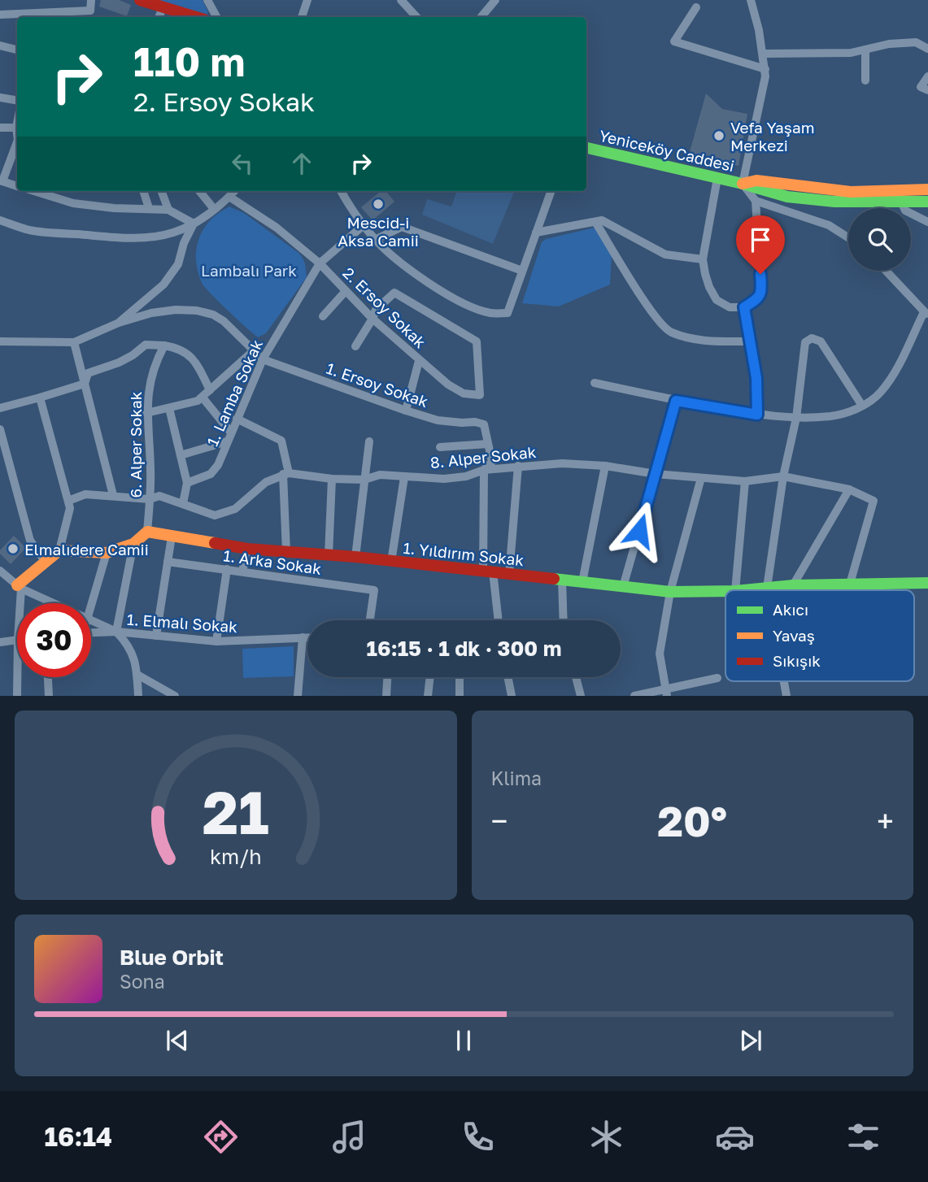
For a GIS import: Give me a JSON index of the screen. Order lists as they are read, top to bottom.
{
  "streets": {
    "street": [
      "Yeniceköy Caddesi",
      "2. Ersoy Sokak",
      "1. Ersoy Sokak",
      "1. Lamba Sokak",
      "6. Alper Sokak",
      "8. Alper Sokak",
      "1. Yıldırım Sokak",
      "1. Arka Sokak",
      "1. Elmalı Sokak"
    ]
  },
  "crossings": [
    ["2. Ersoy Sokak", "1. Lamba Sokak"],
    ["1. Ersoy Sokak", "1. Lamba Sokak"],
    ["6. Alper Sokak", "1. Yıldırım Sokak"],
    ["8. Alper Sokak", "1. Yıldırım Sokak"]
  ],
  "parks": ["Lambalı Park"],
  "places": ["Vefa Yaşam Merkezi", "Mescid-i Aksa Camii", "Elmalıdere Camii"],
  "legend": ["Akıcı", "Yavaş", "Sıkışık"],
  "page": {
    "turn": ["110 m", "2. Ersoy Sokak"],
    "limit": "30",
    "trip": "16:15 · 1 dk · 300 m",
    "tile": "Klima",
    "heat": ["−", "20°", "+"],
    "song": ["Blue Orbit", "Sona"],
    "tabs": "16:14",
    "gauge": ["21", "km/h"]
  }
}
